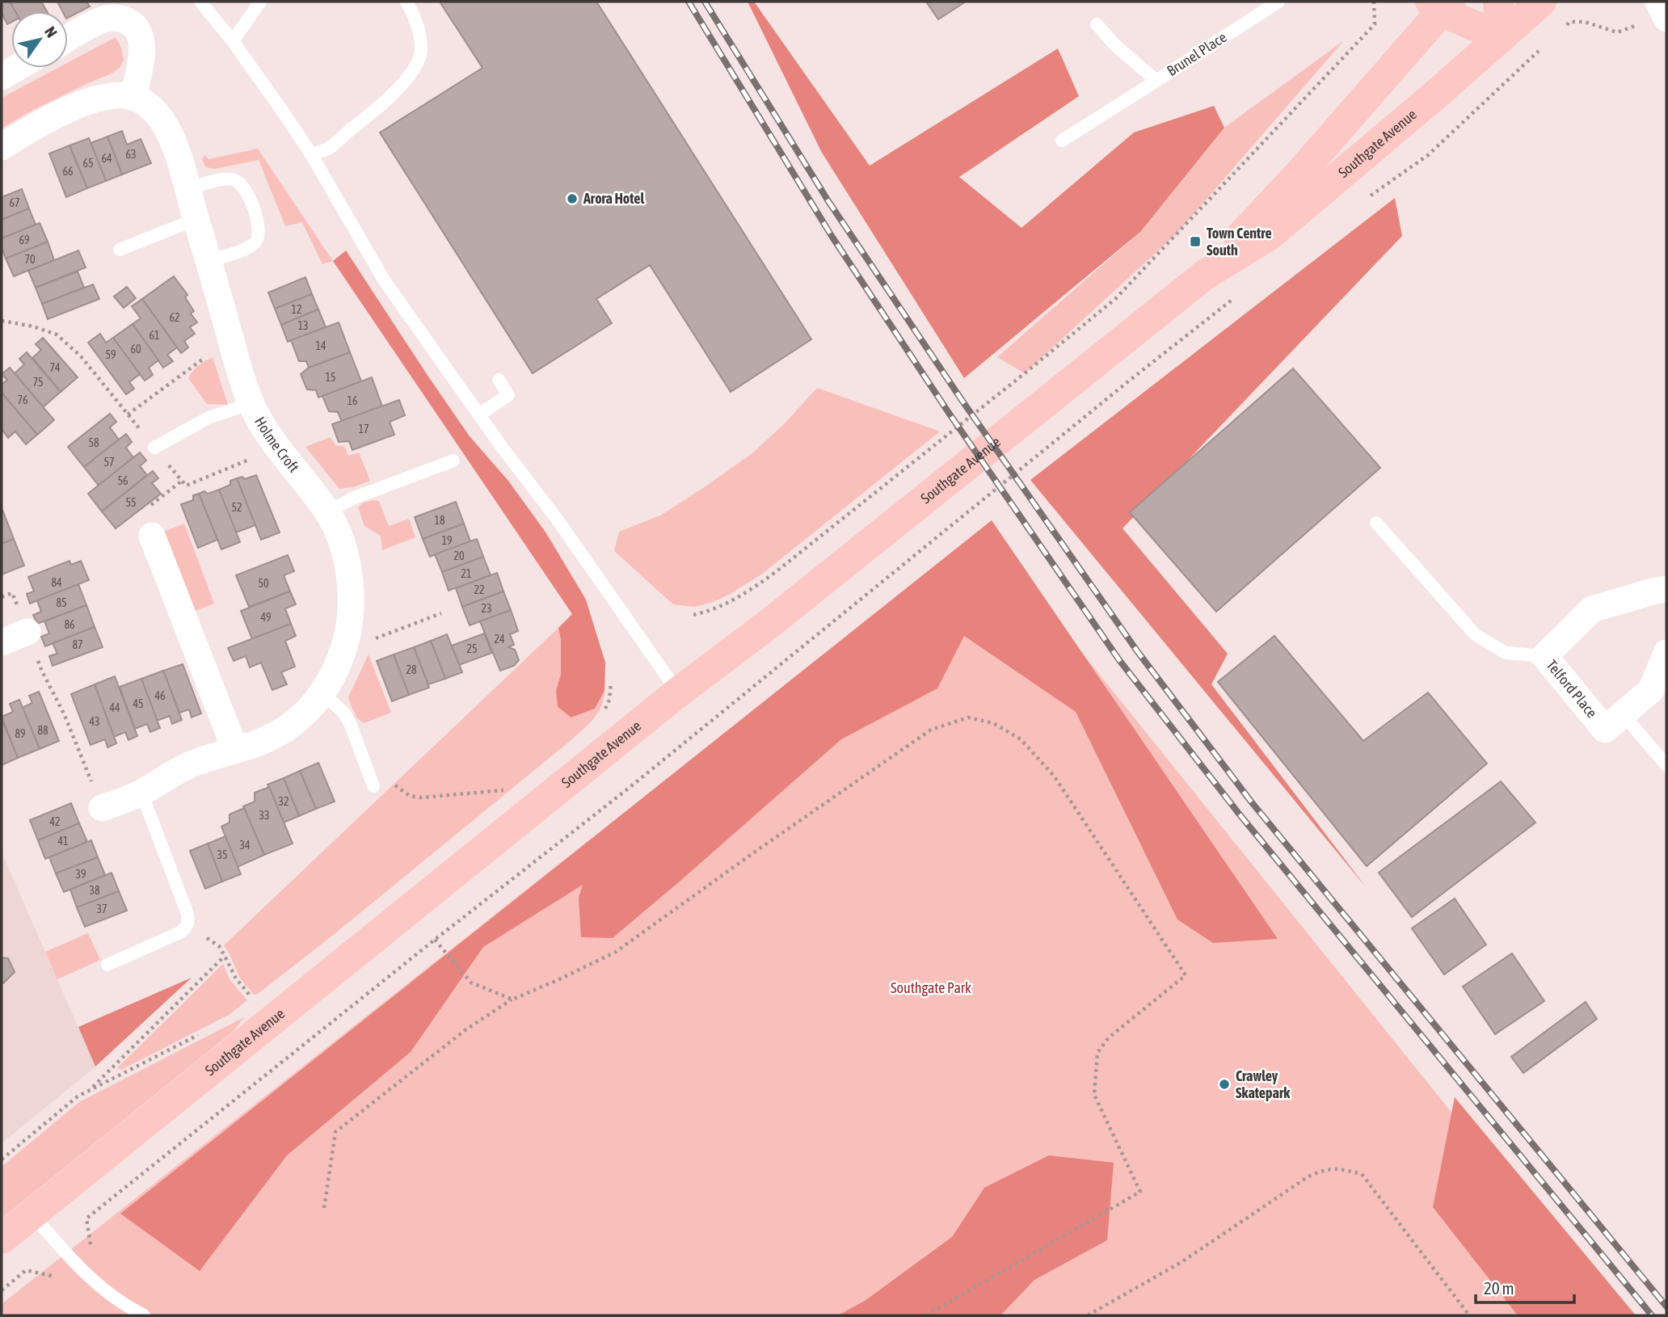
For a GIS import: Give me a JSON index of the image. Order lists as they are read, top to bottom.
{
  "streets": {
    "main road": ["Southgate Avenue"],
    "street": ["Holme Croft", "Telford Place"],
    "lane": ["Brunel Place"]
  },
  "parks": ["Southgate Park"],
  "places": {
    "other": ["Arora Hotel", "Crawley Skatepark"],
    "transit": ["Town Centre South"]
  },
  "house_numbers": [
    "63",
    "64",
    "65",
    "66",
    "67",
    "69",
    "70",
    "12",
    "62",
    "13",
    "61",
    "14",
    "60",
    "59",
    "74",
    "15",
    "75",
    "76",
    "16",
    "17",
    "58",
    "57",
    "56",
    "55",
    "52",
    "18",
    "19",
    "20",
    "21",
    "84",
    "50",
    "22",
    "85",
    "23",
    "49",
    "86",
    "24",
    "87",
    "25",
    "28",
    "46",
    "45",
    "44",
    "43",
    "88",
    "89",
    "32",
    "33",
    "42",
    "41",
    "34",
    "35",
    "39",
    "38",
    "37"
  ],
  "scale_bar": "20 m",
  "north": "top right"
}
